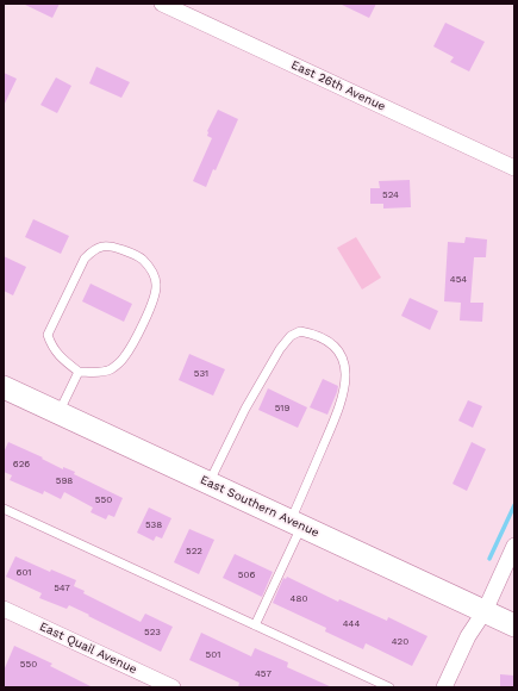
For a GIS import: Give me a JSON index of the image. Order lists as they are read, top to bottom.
{
  "streets": {
    "main road": ["East Southern Avenue"],
    "street": ["East 26th Avenue", "East Quail Avenue"]
  },
  "house_numbers": [
    "524",
    "454",
    "531",
    "519",
    "626",
    "598",
    "550",
    "538",
    "522",
    "601",
    "506",
    "547",
    "480",
    "444",
    "523",
    "420",
    "501",
    "550",
    "457"
  ]
}
